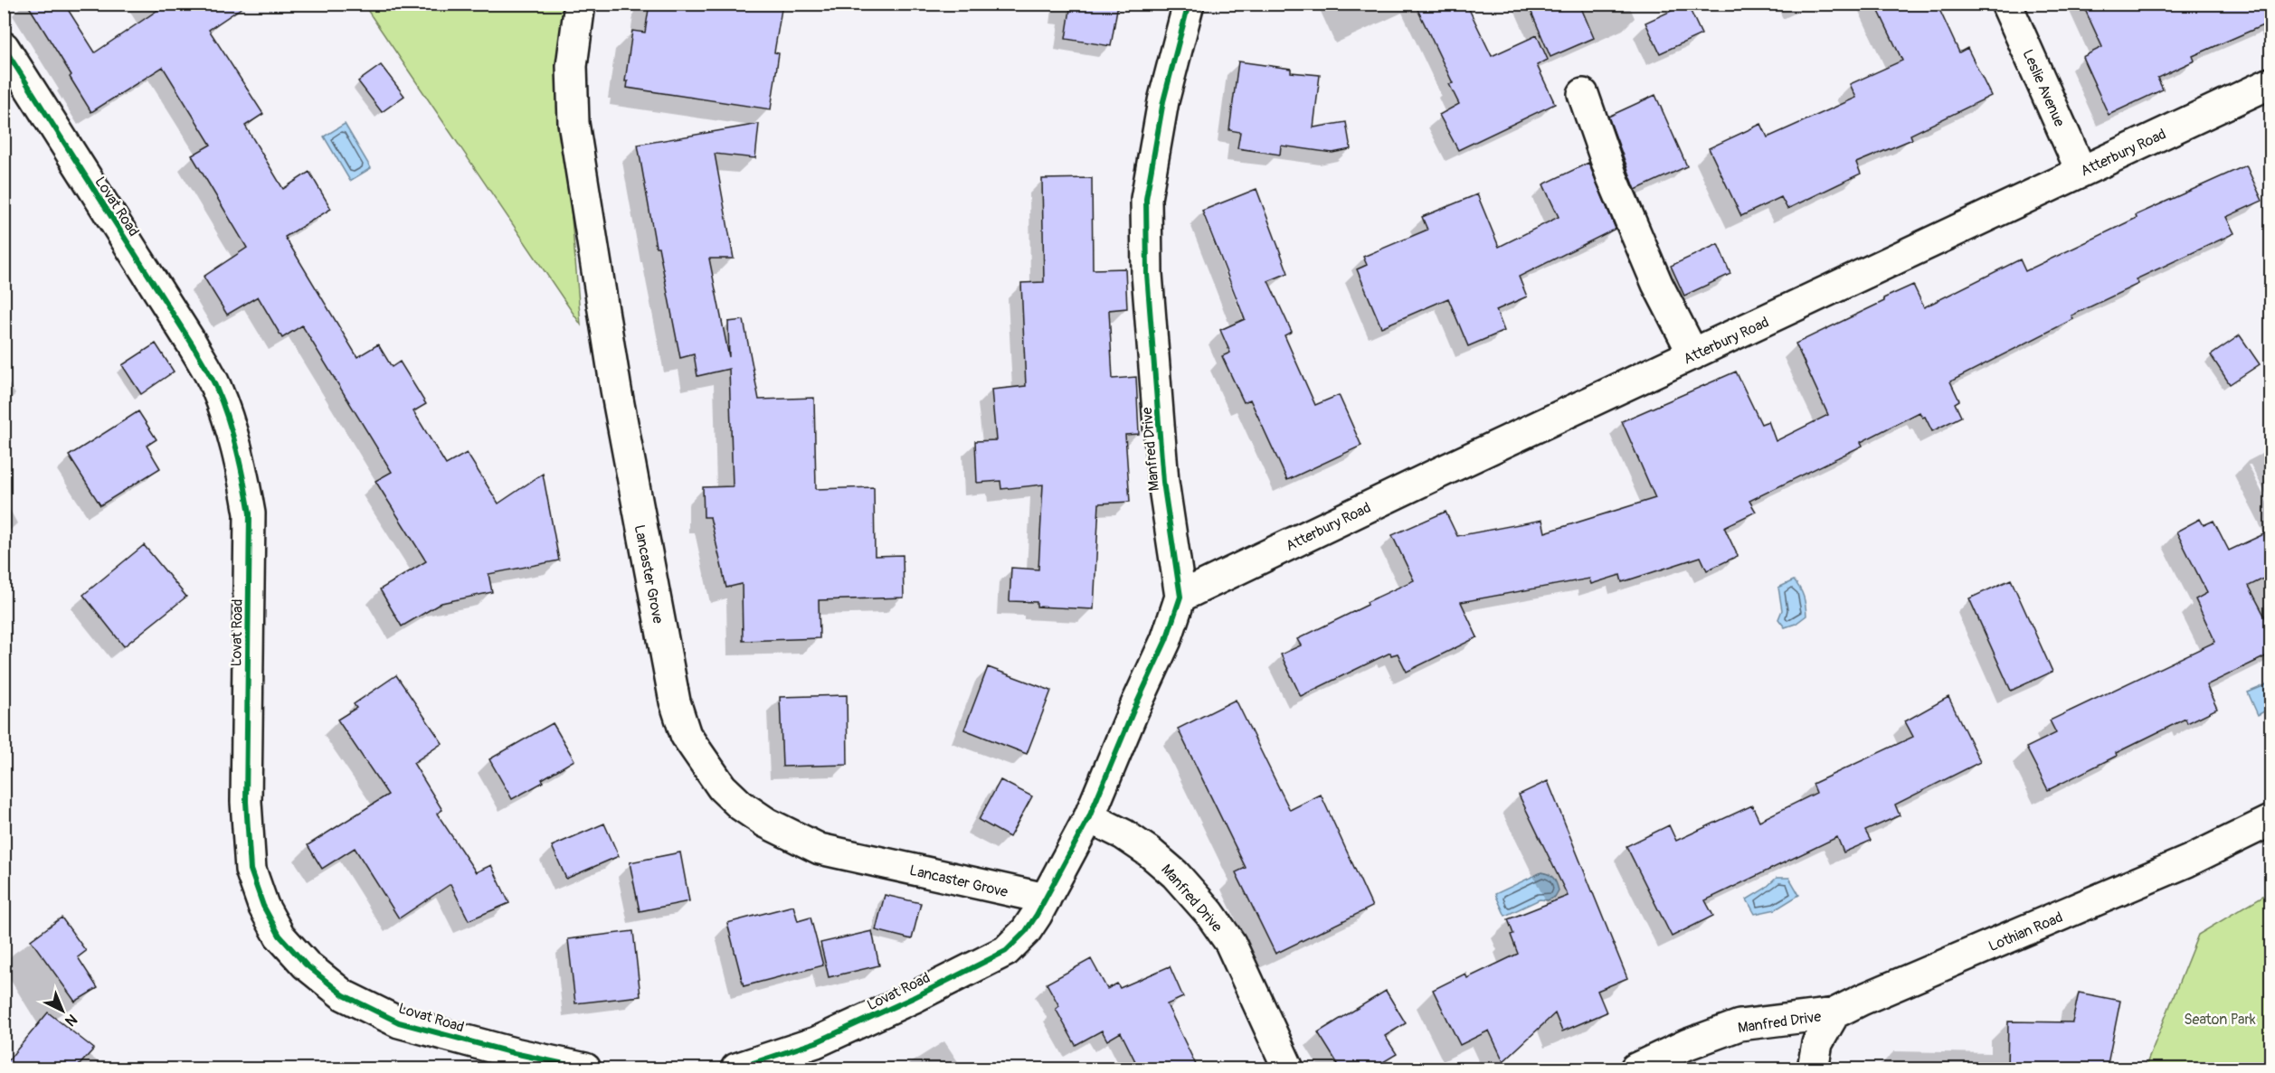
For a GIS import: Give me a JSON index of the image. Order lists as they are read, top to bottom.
{
  "streets": {
    "street": [
      "Leslie Avenue",
      "Atterbury Road",
      "Lovat Road",
      "Manfred Drive",
      "Lancaster Grove",
      "Lothian Road"
    ]
  },
  "crossings": [
    ["Leslie Avenue", "Atterbury Road"],
    ["Atterbury Road", "Manfred Drive"],
    ["Lovat Road", "Manfred Drive"],
    ["Lovat Road", "Lancaster Grove"],
    ["Manfred Drive", "Lancaster Grove"],
    ["Manfred Drive", "Lothian Road"]
  ],
  "parks": ["Seaton Park"],
  "north": "bottom right"
}
